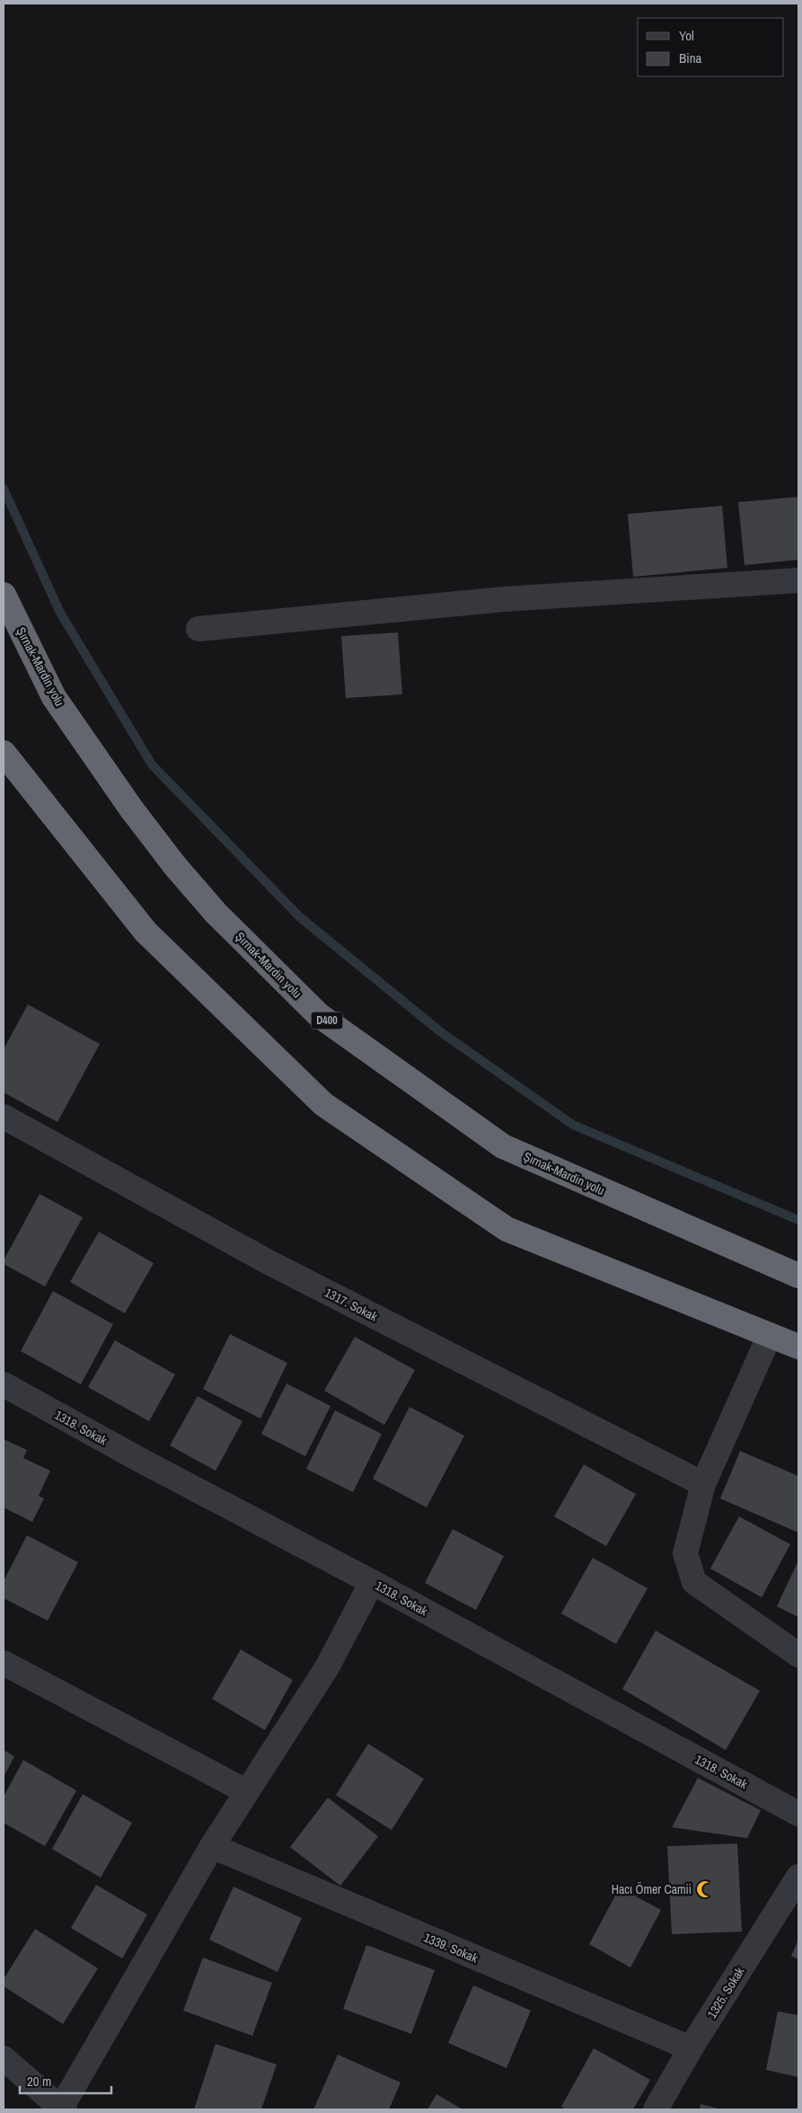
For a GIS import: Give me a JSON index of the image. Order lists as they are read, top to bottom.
{
  "streets": {
    "highway": ["Şırnak-Mardin yolu", "D400"],
    "street": [
      "1317. Sokak",
      "1318. Sokak",
      "1339. Sokak",
      "1325. Sokak"
    ]
  },
  "crossings": [
    ["1339. Sokak", "1325. Sokak"]
  ],
  "places": {
    "mosque": ["Hacı Ömer Camii"]
  },
  "legend": ["Yol", "Bina"],
  "scale_bar": "20 m"
}
